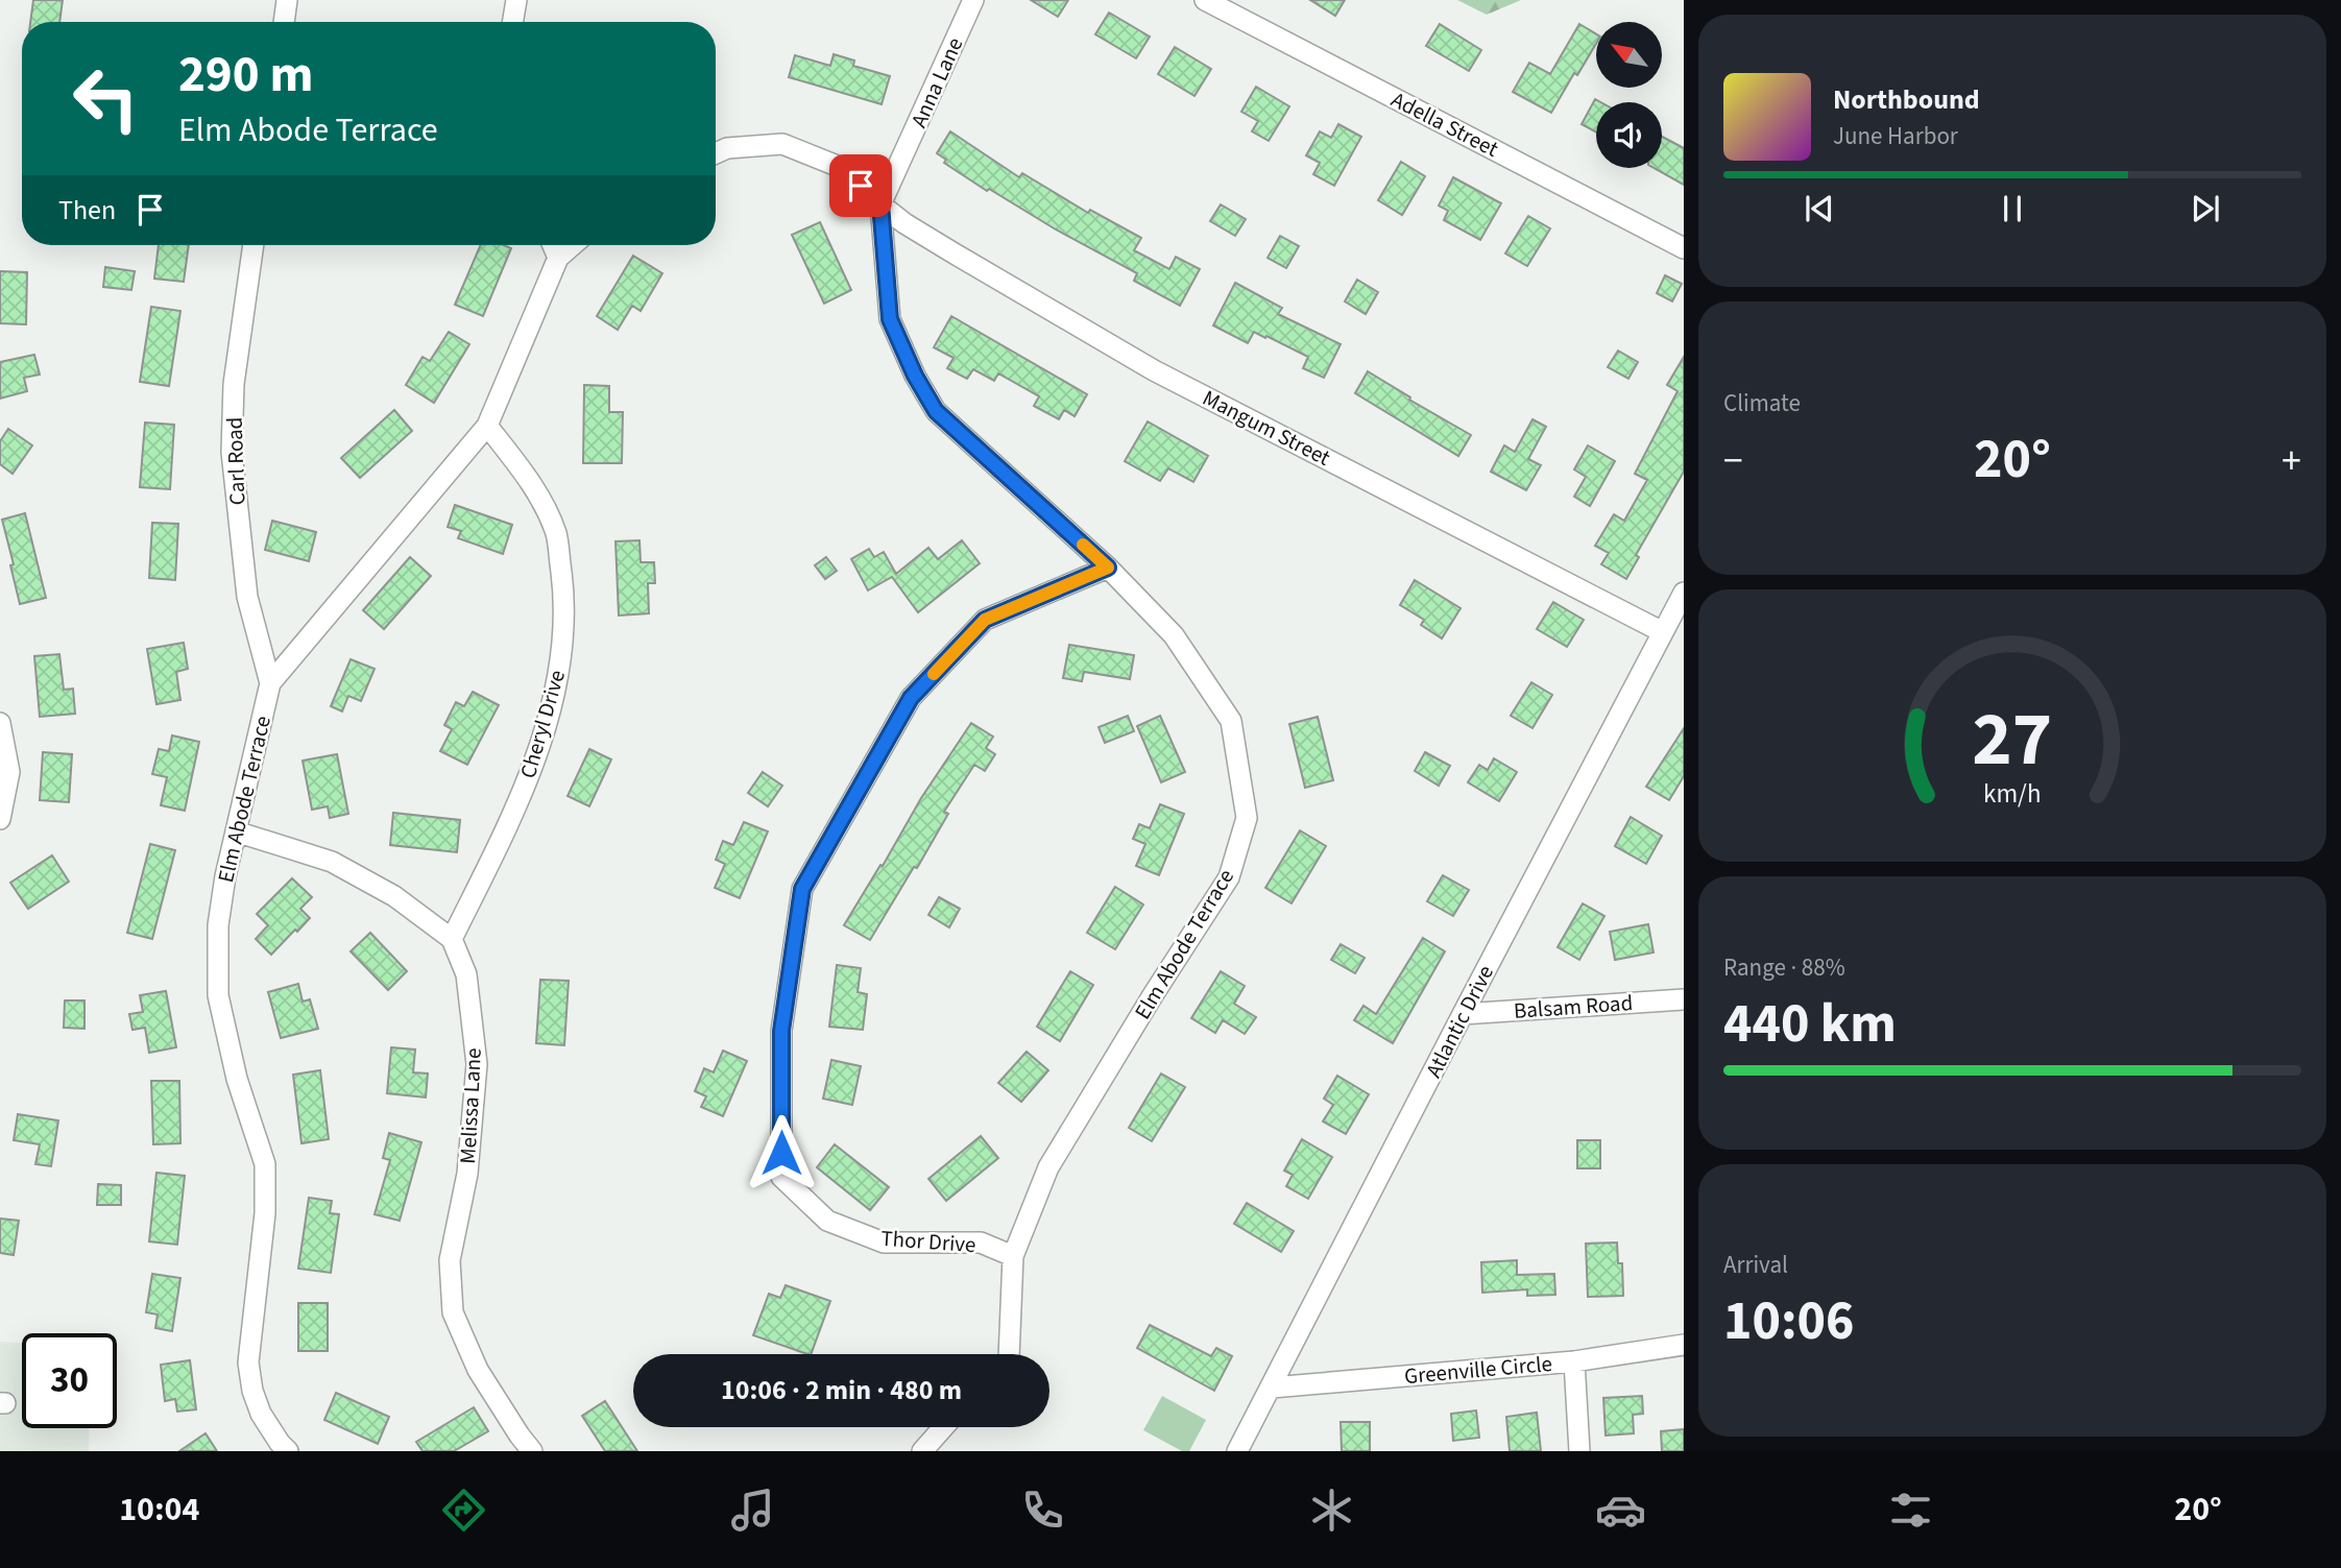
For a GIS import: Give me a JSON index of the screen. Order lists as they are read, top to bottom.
{
  "streets": {
    "street": [
      "Anna Lane",
      "Adella Street",
      "Mangum Street",
      "Carl Road",
      "Cheryl Drive",
      "Elm Abode Terrace",
      "Balsam Road",
      "Atlantic Drive",
      "Melissa Lane",
      "Thor Drive",
      "Greenville Circle"
    ]
  },
  "crossings": [
    ["Anna Lane", "Mangum Street"],
    ["Anna Lane", "Elm Abode Terrace"],
    ["Mangum Street", "Elm Abode Terrace"],
    ["Mangum Street", "Atlantic Drive"],
    ["Carl Road", "Elm Abode Terrace"],
    ["Cheryl Drive", "Elm Abode Terrace"],
    ["Cheryl Drive", "Melissa Lane"],
    ["Elm Abode Terrace", "Thor Drive"],
    ["Balsam Road", "Atlantic Drive"],
    ["Atlantic Drive", "Greenville Circle"]
  ],
  "north": "top left",
  "page": {
    "turn": ["290 m", "Elm Abode Terrace"],
    "song": ["Northbound", "June Harbor"],
    "then": "Then",
    "tile": [
      "Climate",
      ["Range · 88%", "440 km"],
      ["Arrival", "10:06"]
    ],
    "heat": ["−", "20°", "+"],
    "limit": "30",
    "trip": "10:06 · 2 min · 480 m",
    "tabs": ["10:04", "20°"],
    "gauge": ["27", "km/h"]
  }
}
